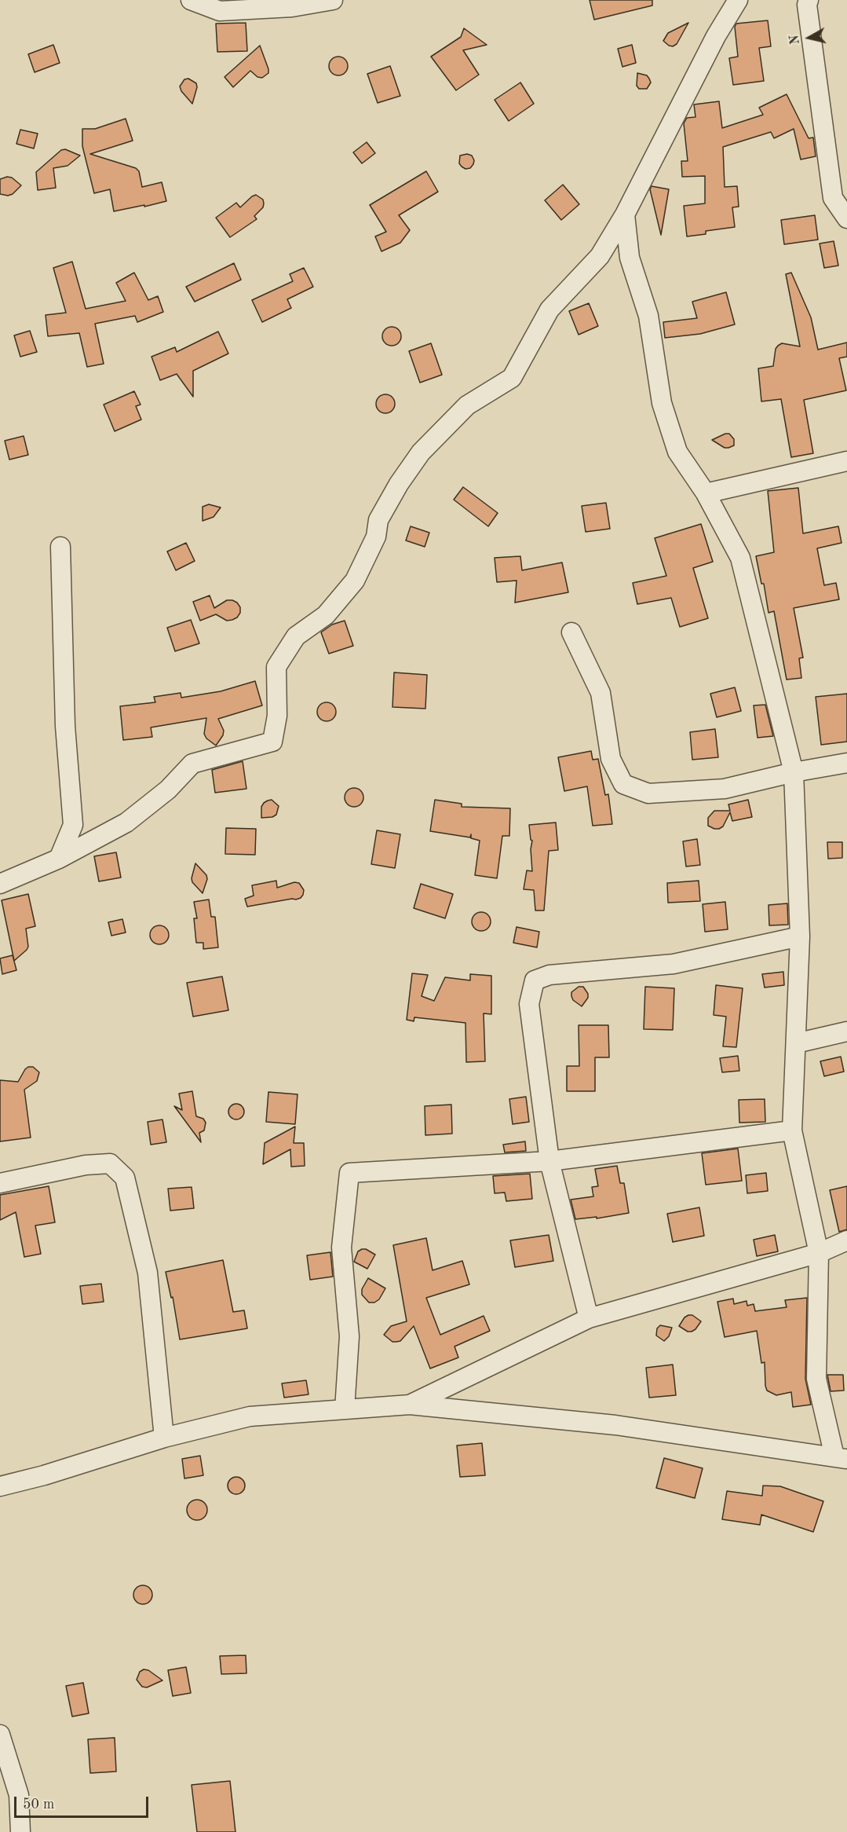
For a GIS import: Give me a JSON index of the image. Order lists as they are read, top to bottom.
{
  "scale_bar": "50 m",
  "north": "left"
}
